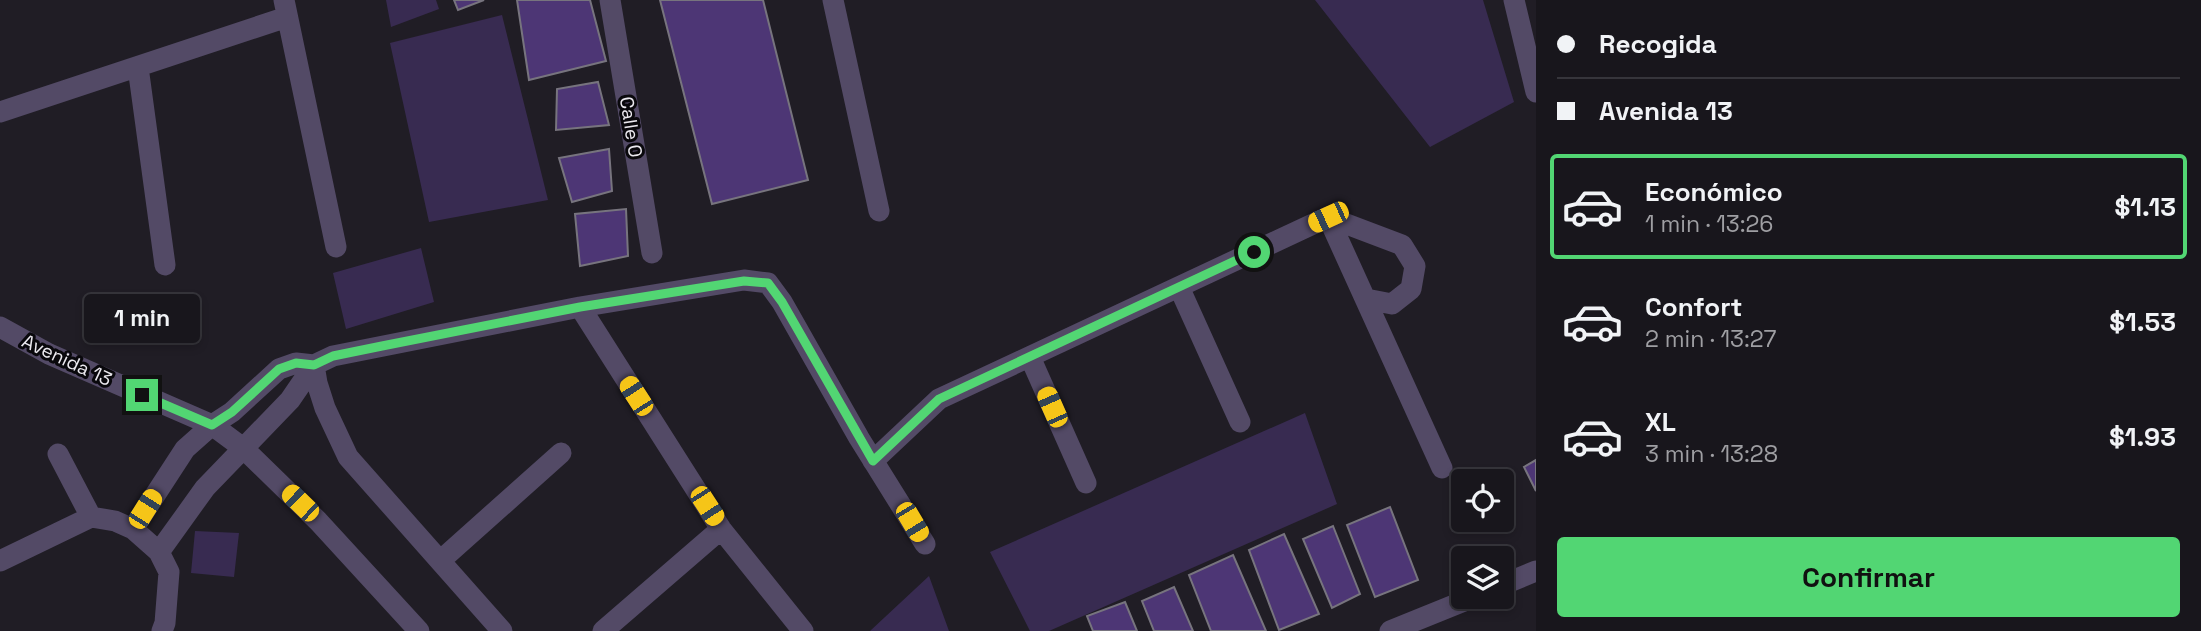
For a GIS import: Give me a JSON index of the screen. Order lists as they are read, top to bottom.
{
  "streets": {
    "street": ["Calle O", "Avenida 13"]
  },
  "page": {
    "banner": ["Recogida", "Avenida 13"],
    "list": [
      {
        "name": "Económico",
        "note": "1 min · 13:26",
        "value": "$1.13"
      },
      {
        "name": "Confort",
        "note": "2 min · 13:27",
        "value": "$1.53"
      },
      {
        "name": "XL",
        "note": "3 min · 13:28",
        "value": "$1.93"
      }
    ],
    "bubble": "1 min",
    "buttons": "Confirmar"
  }
}
